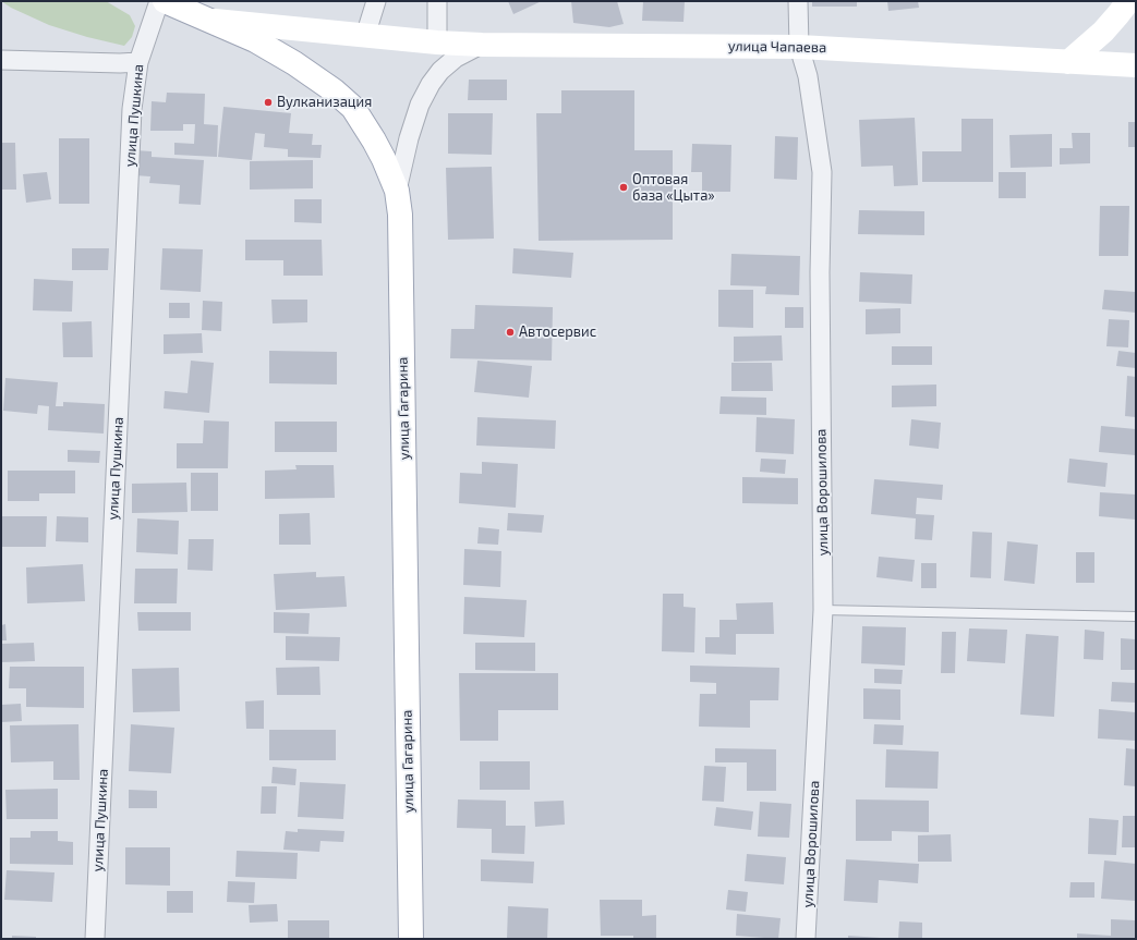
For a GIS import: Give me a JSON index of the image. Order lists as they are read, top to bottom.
{
  "streets": {
    "main road": ["улица Чапаева", "улица Гагарина"],
    "street": ["улица Пушкина", "улица Ворошилова"]
  },
  "crossings": [
    ["улица Чапаева", "улица Гагарина"],
    ["улица Чапаева", "улица Ворошилова"]
  ],
  "places": ["Вулканизация", "Оптовая база «Цыта»", "Автосервис"]
}
